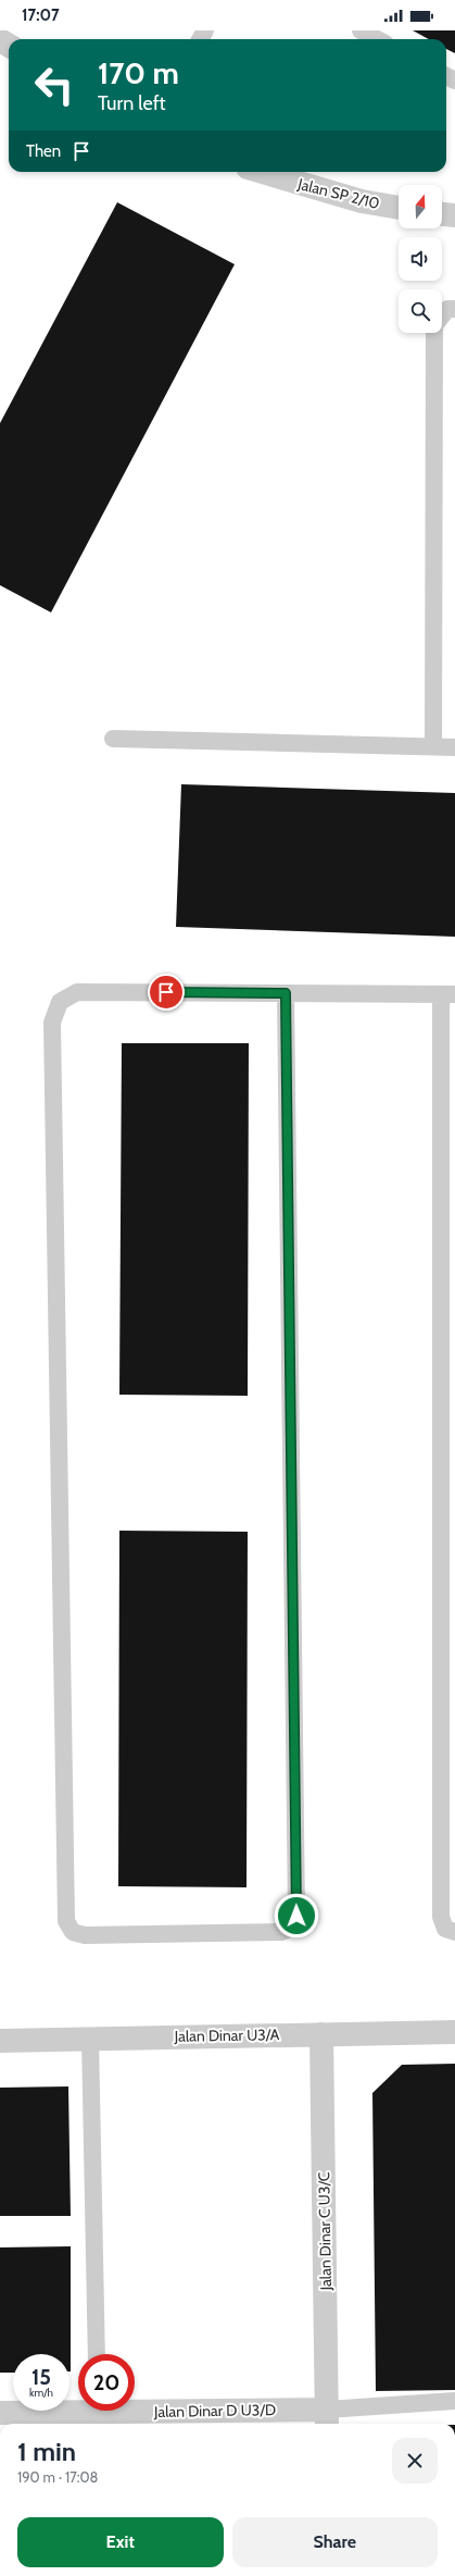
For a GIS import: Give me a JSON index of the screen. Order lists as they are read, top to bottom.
{
  "streets": {
    "street": [
      "Jalan SP 2/10",
      "Jalan Dinar U3/A",
      "Jalan Dinar C U3/C",
      "Jalan Dinar D U3/D"
    ]
  },
  "crossings": [
    ["Jalan Dinar U3/A", "Jalan Dinar C U3/C"],
    ["Jalan Dinar C U3/C", "Jalan Dinar D U3/D"]
  ],
  "north": "top",
  "page": {
    "status": "17:07",
    "turn": ["170 m", "Turn left"],
    "then": "Then",
    "speed": "15 km/h",
    "limit": "20",
    "heading": ["1 min", "190 m · 17:08"],
    "buttons": ["Exit", "Share"]
  }
}
